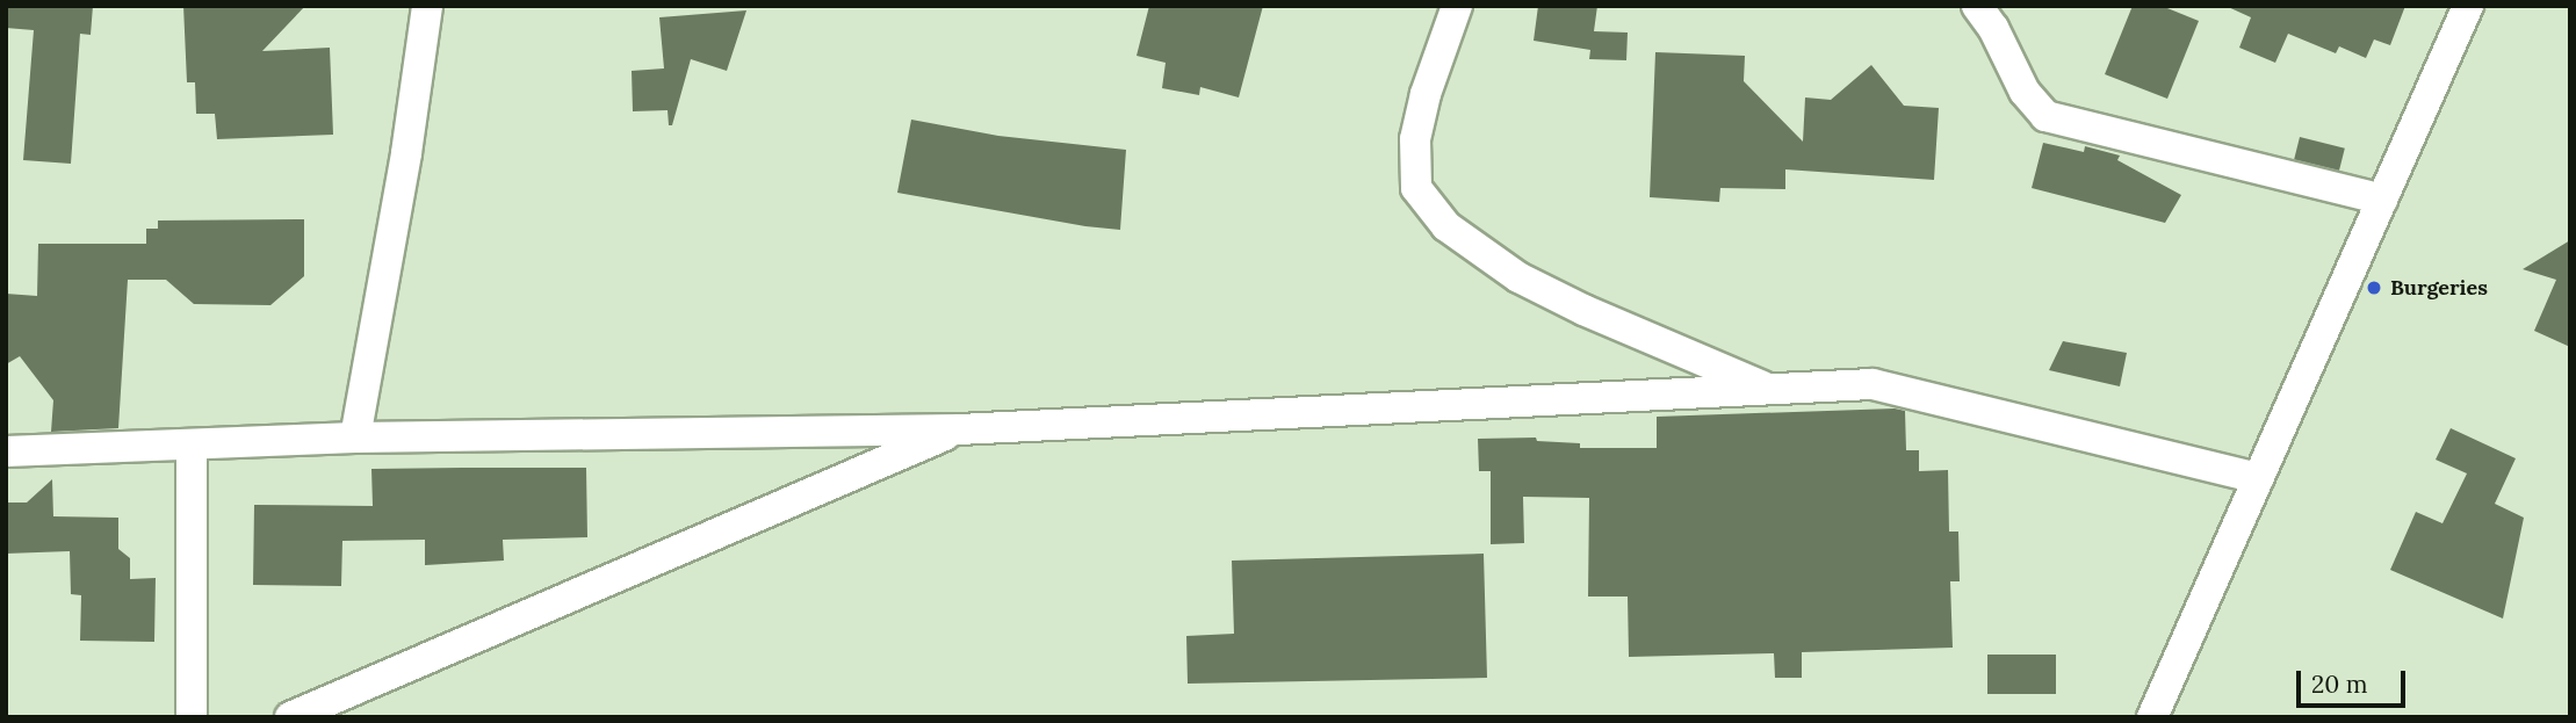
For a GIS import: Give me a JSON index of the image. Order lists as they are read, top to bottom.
{
  "places": ["Burgeries"],
  "scale_bar": "20 m"
}
